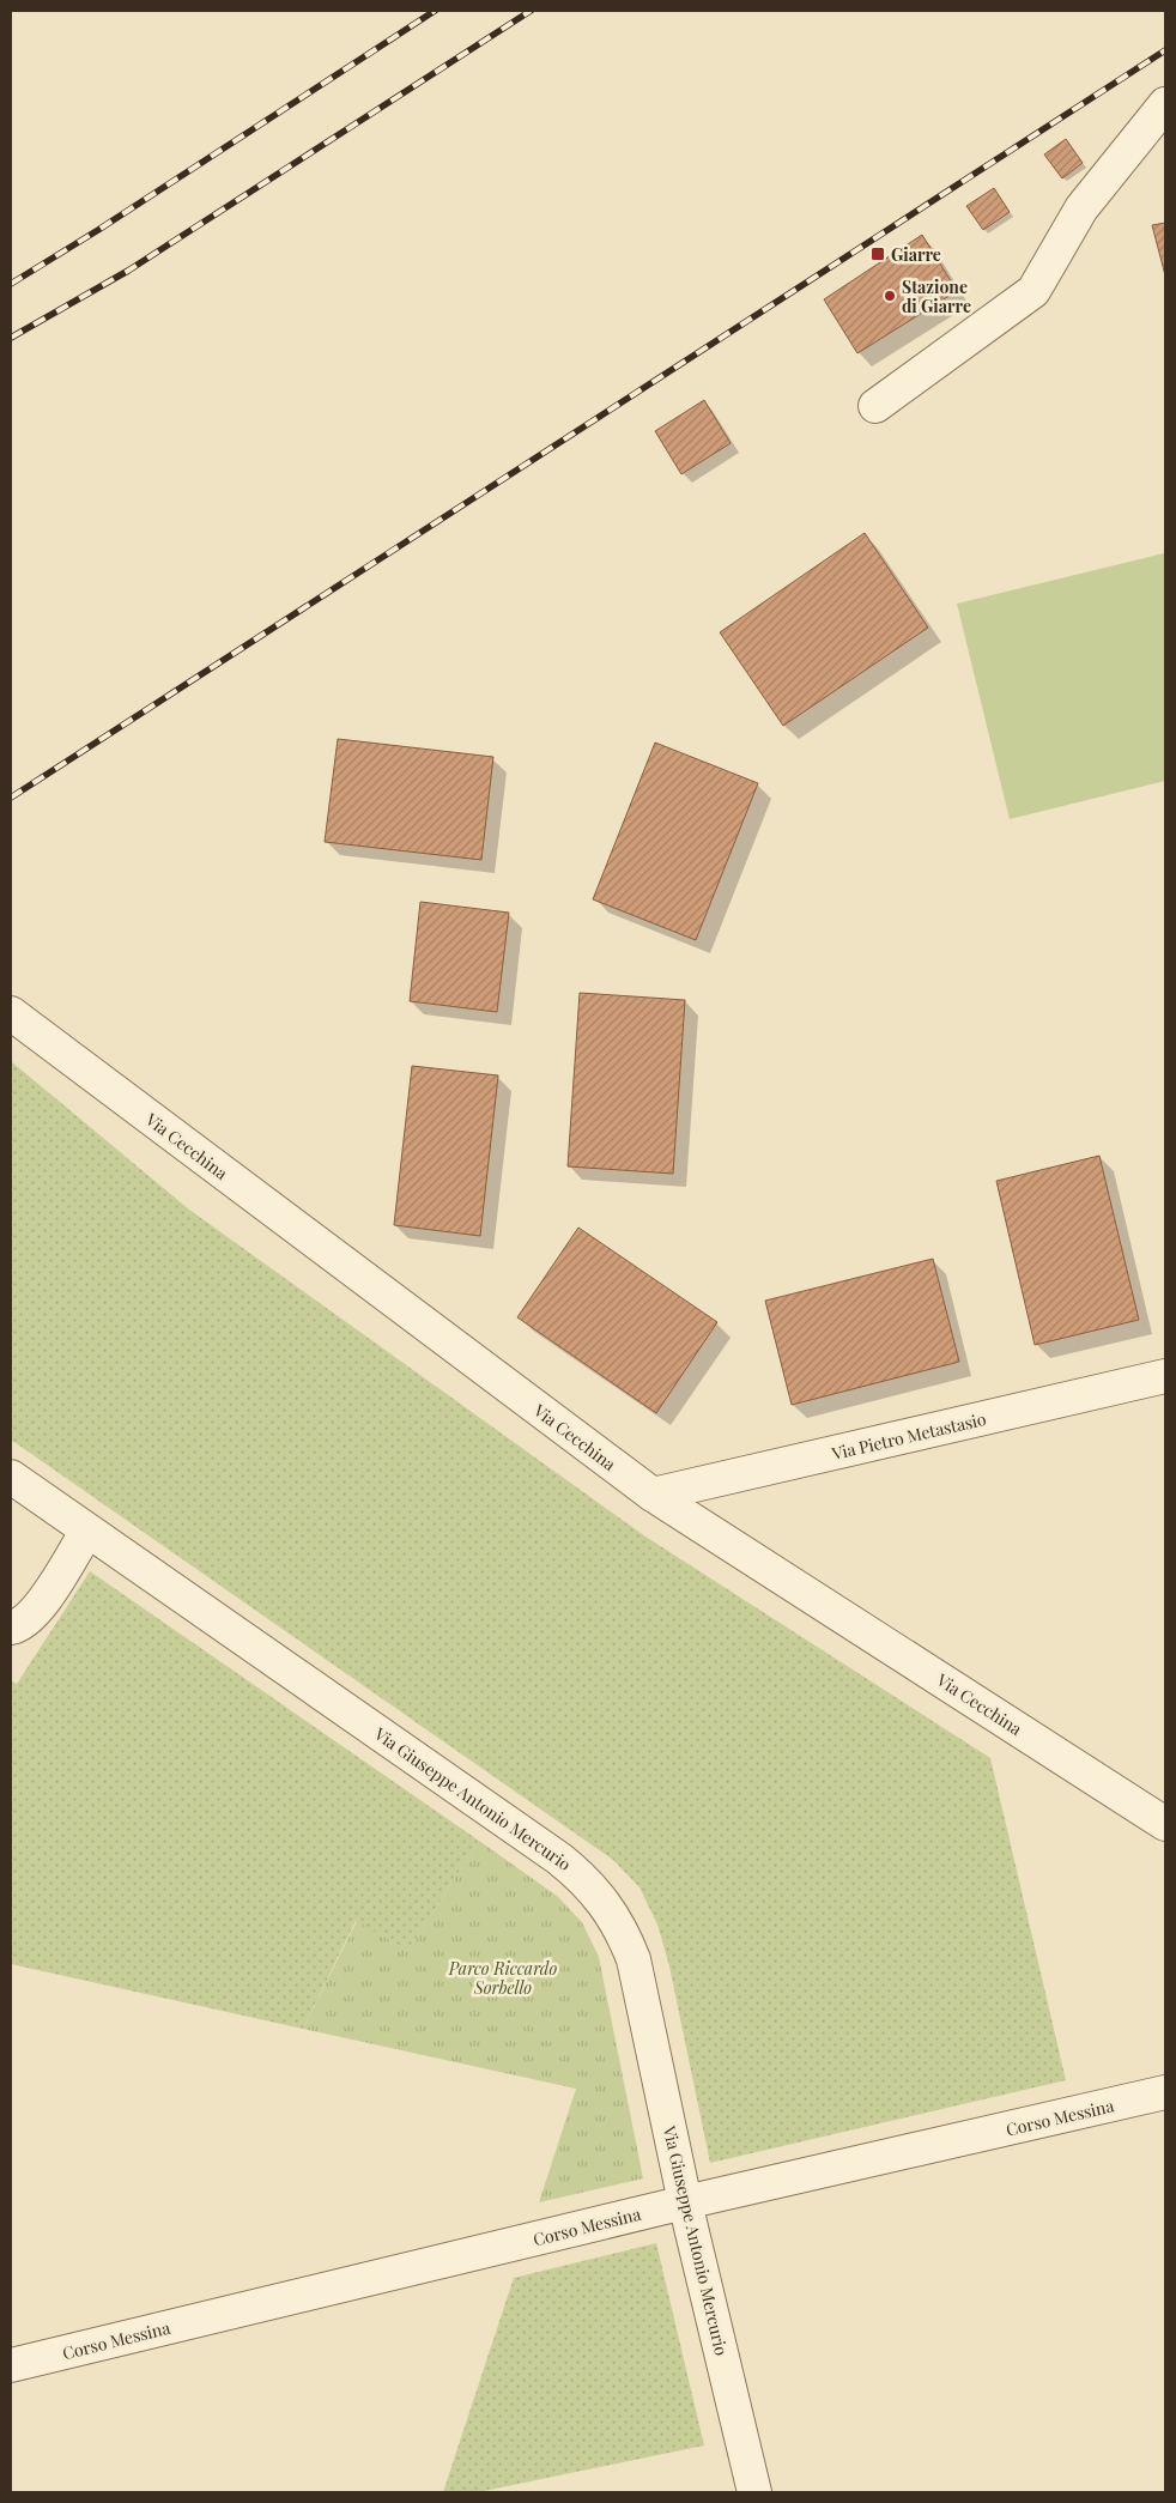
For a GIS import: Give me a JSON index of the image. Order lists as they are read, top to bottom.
{
  "streets": {
    "street": [
      "Via Cecchina",
      "Via Pietro Metastasio",
      "Via Giuseppe Antonio Mercurio",
      "Corso Messina"
    ]
  },
  "crossings": [
    ["Via Cecchina", "Via Pietro Metastasio"],
    ["Via Giuseppe Antonio Mercurio", "Corso Messina"]
  ],
  "parks": ["Parco Riccardo Sorbello"],
  "places": {
    "transit": ["Giarre"],
    "other": ["Stazione di Giarre"]
  }
}
